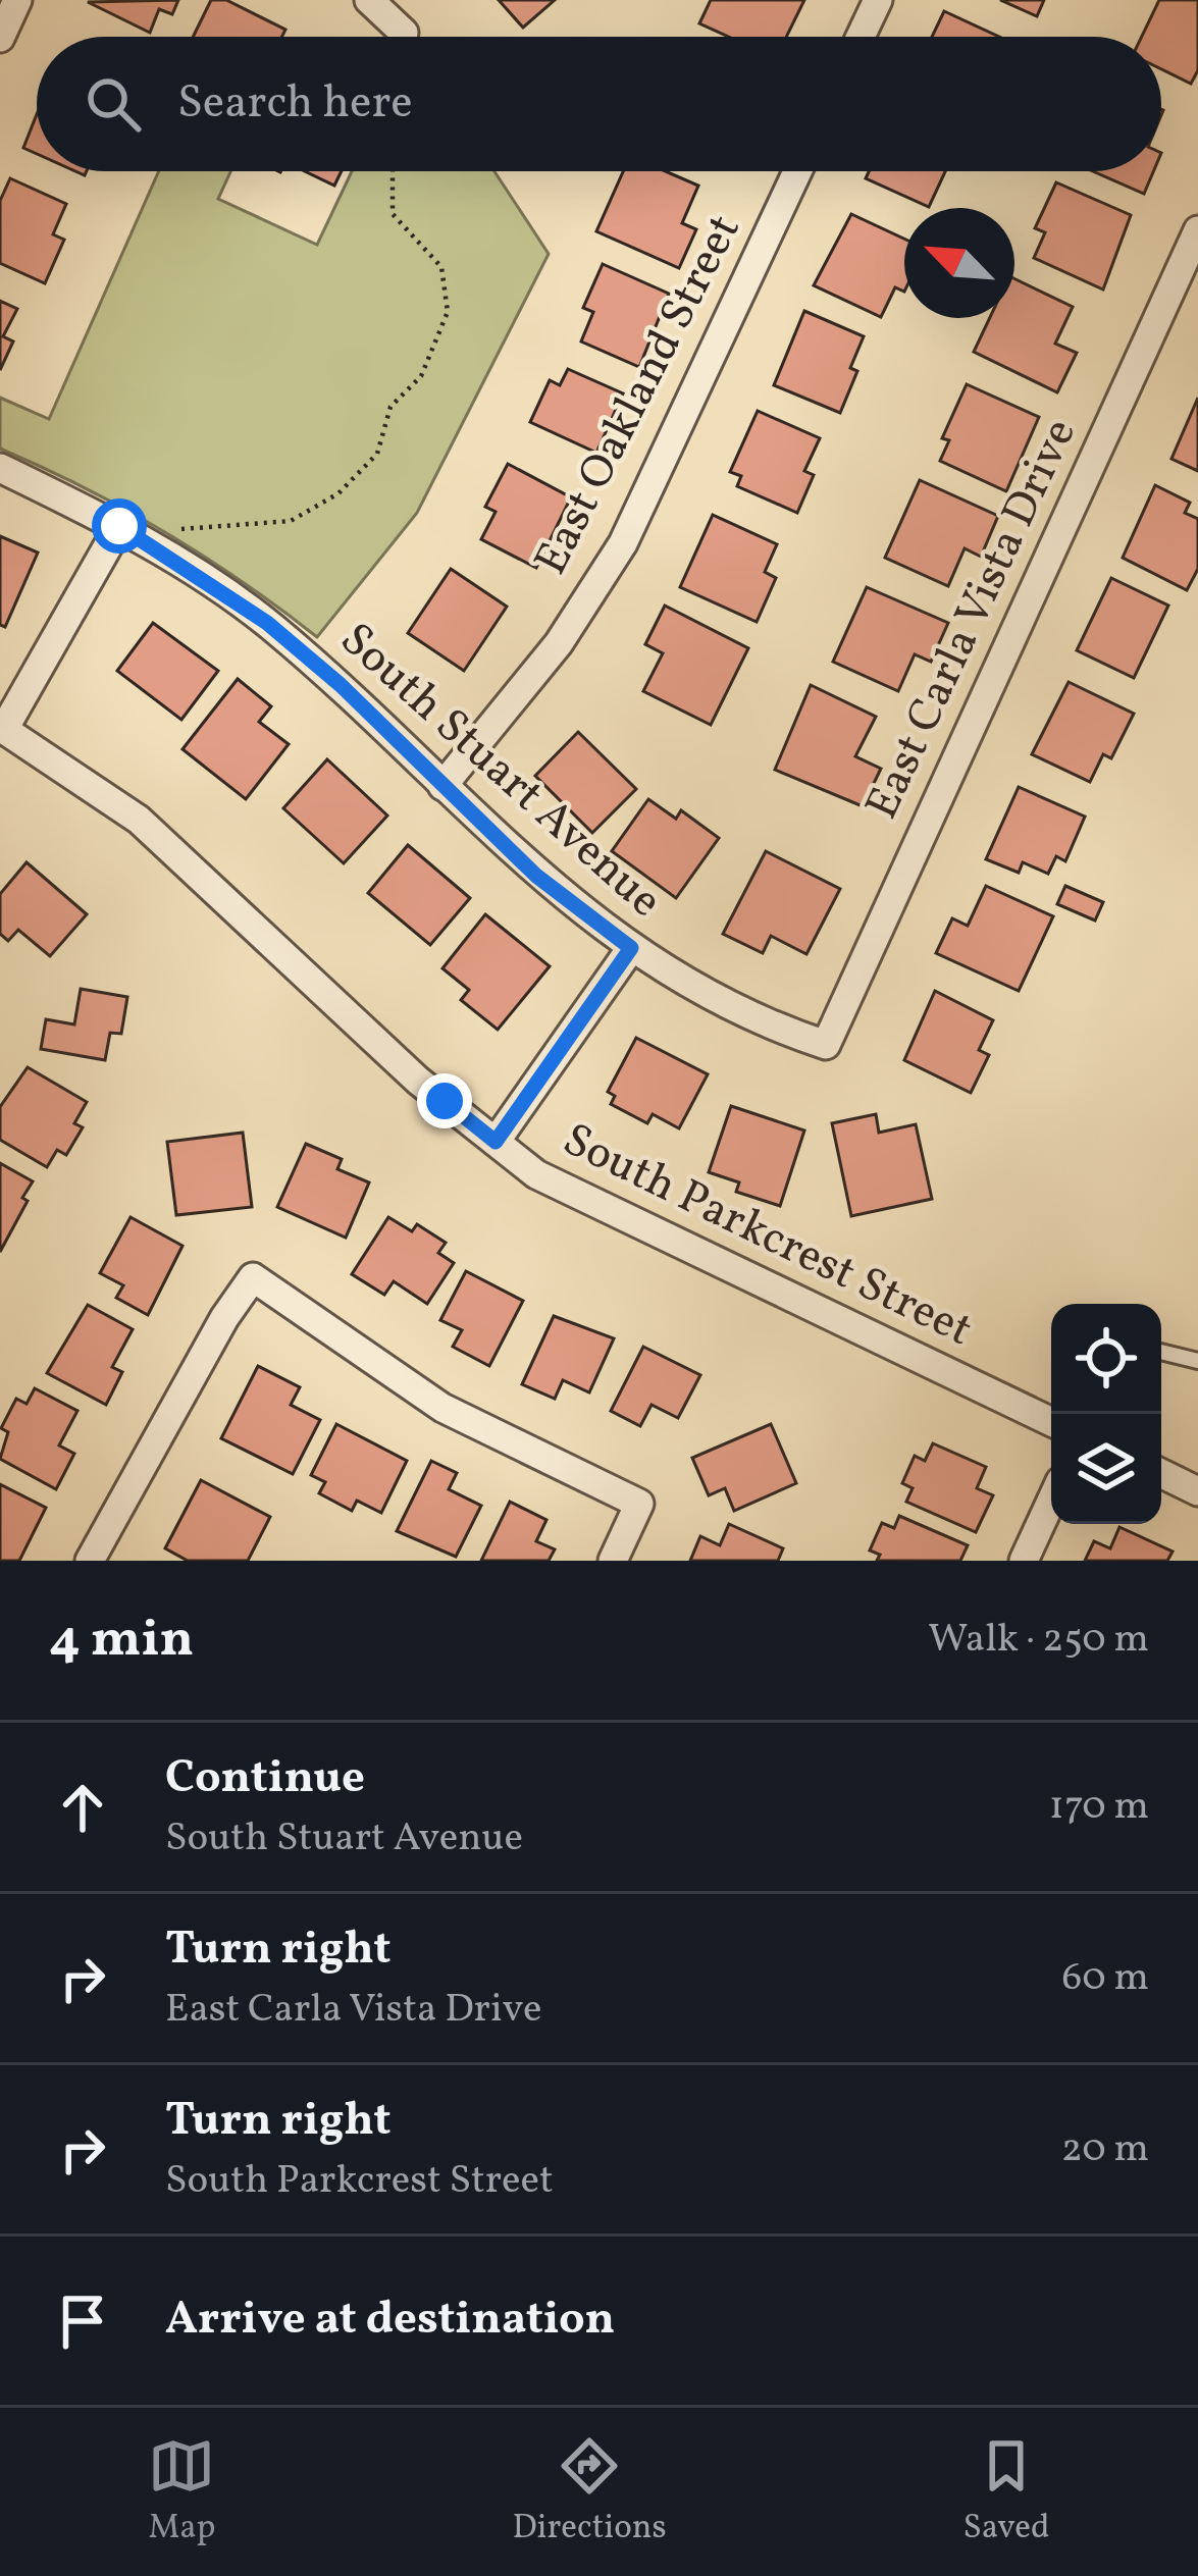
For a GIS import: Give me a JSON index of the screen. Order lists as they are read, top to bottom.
{
  "streets": {
    "street": [
      "East Oakland Street",
      "East Carla Vista Drive",
      "South Stuart Avenue",
      "South Parkcrest Street"
    ]
  },
  "crossings": [
    ["East Oakland Street", "South Stuart Avenue"],
    ["East Carla Vista Drive", "South Stuart Avenue"]
  ],
  "north": "top left",
  "page": {
    "search": "Search here",
    "heading": ["4 min", "Walk · 250 m"],
    "list": [
      ["Continue", "South Stuart Avenue", "170 m"],
      ["Turn right", "East Carla Vista Drive", "60 m"],
      ["Turn right", "South Parkcrest Street", "20 m"],
      "Arrive at destination"
    ],
    "nav": ["Map", "Directions", "Saved"]
  }
}
